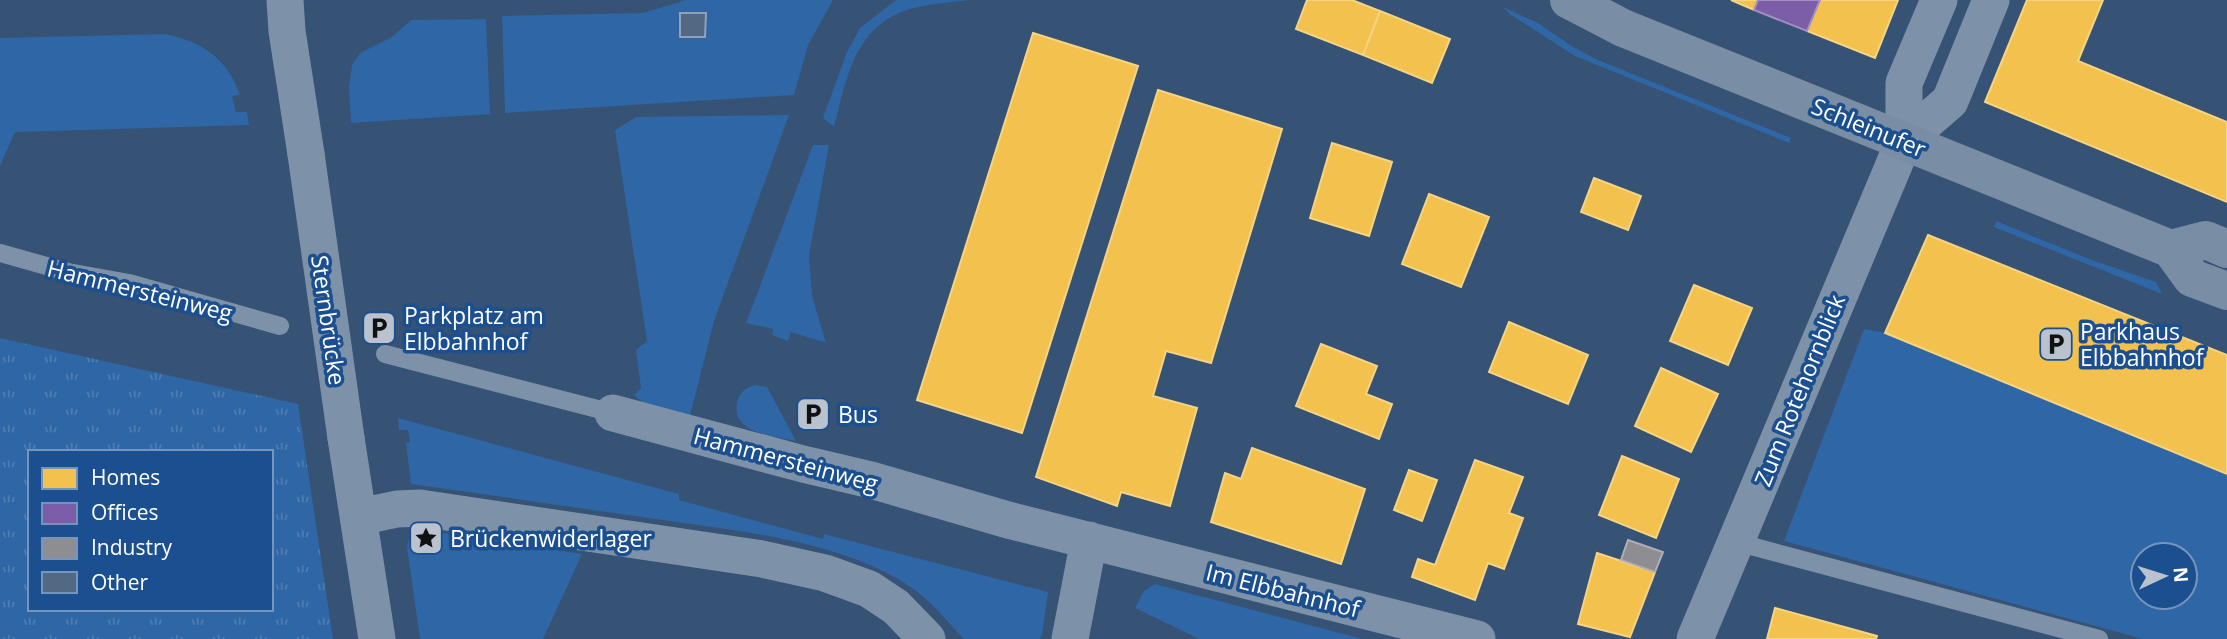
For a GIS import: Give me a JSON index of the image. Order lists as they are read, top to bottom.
{
  "streets": {
    "main road": ["Schleinufer"],
    "street": [
      "Hammersteinweg",
      "Sternbrücke",
      "Zum Rotehornblick",
      "Im Elbbahnhof"
    ]
  },
  "crossings": [
    ["Schleinufer", "Zum Rotehornblick"],
    ["Hammersteinweg", "Im Elbbahnhof"]
  ],
  "places": {
    "parking": ["Parkplatz am Elbbahnhof", "Parkhaus Elbbahnhof", "Bus"],
    "place": ["Brückenwiderlager"]
  },
  "legend": [
    "Homes",
    "Offices",
    "Industry",
    "Other"
  ],
  "north": "right"
}
